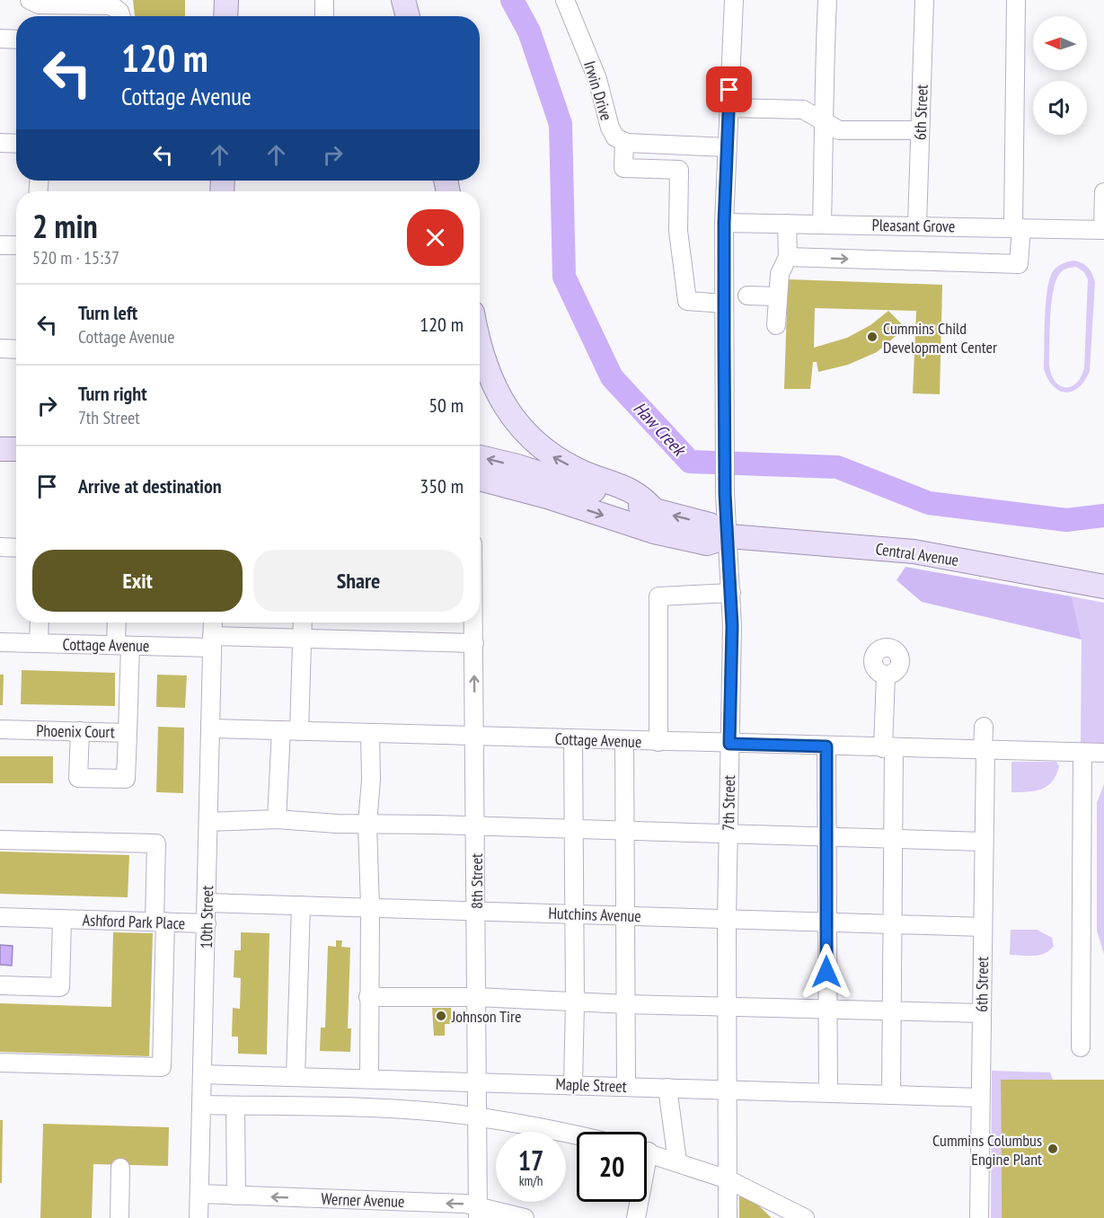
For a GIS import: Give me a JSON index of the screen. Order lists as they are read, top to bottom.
{
  "streets": {
    "main road": ["Central Avenue"],
    "street": [
      "Irwin Drive",
      "6th Street",
      "Pleasant Grove",
      "Cottage Avenue",
      "Phoenix Court",
      "7th Street",
      "8th Street",
      "Hutchins Avenue",
      "10th Street",
      "Ashford Park Place",
      "Maple Street",
      "Werner Avenue"
    ]
  },
  "crossings": [
    ["6th Street", "Pleasant Grove"],
    ["6th Street", "Cottage Avenue"],
    ["6th Street", "Hutchins Avenue"],
    ["6th Street", "Maple Street"],
    ["Pleasant Grove", "7th Street"],
    ["Central Avenue", "7th Street"],
    ["Cottage Avenue", "Phoenix Court"],
    ["Cottage Avenue", "7th Street"],
    ["Cottage Avenue", "8th Street"],
    ["Cottage Avenue", "10th Street"],
    ["7th Street", "Hutchins Avenue"],
    ["7th Street", "Maple Street"],
    ["8th Street", "Hutchins Avenue"],
    ["8th Street", "Maple Street"],
    ["8th Street", "Werner Avenue"],
    ["Hutchins Avenue", "10th Street"],
    ["10th Street", "Ashford Park Place"],
    ["10th Street", "Maple Street"],
    ["10th Street", "Werner Avenue"]
  ],
  "water": ["Haw Creek"],
  "places": ["Cummins Child Development Center", "Johnson Tire", "Cummins Columbus Engine Plant"],
  "north": "left",
  "page": {
    "turn": ["120 m", "Cottage Avenue"],
    "heading": ["2 min", "520 m · 15:37"],
    "list": [
      {
        "name": "Turn left",
        "note": "Cottage Avenue",
        "value": "120 m"
      },
      {
        "name": "Turn right",
        "note": "7th Street",
        "value": "50 m"
      },
      {
        "name": "Arrive at destination",
        "value": "350 m"
      }
    ],
    "buttons": ["Exit", "Share"],
    "speed": "17 km/h",
    "limit": "20"
  }
}
